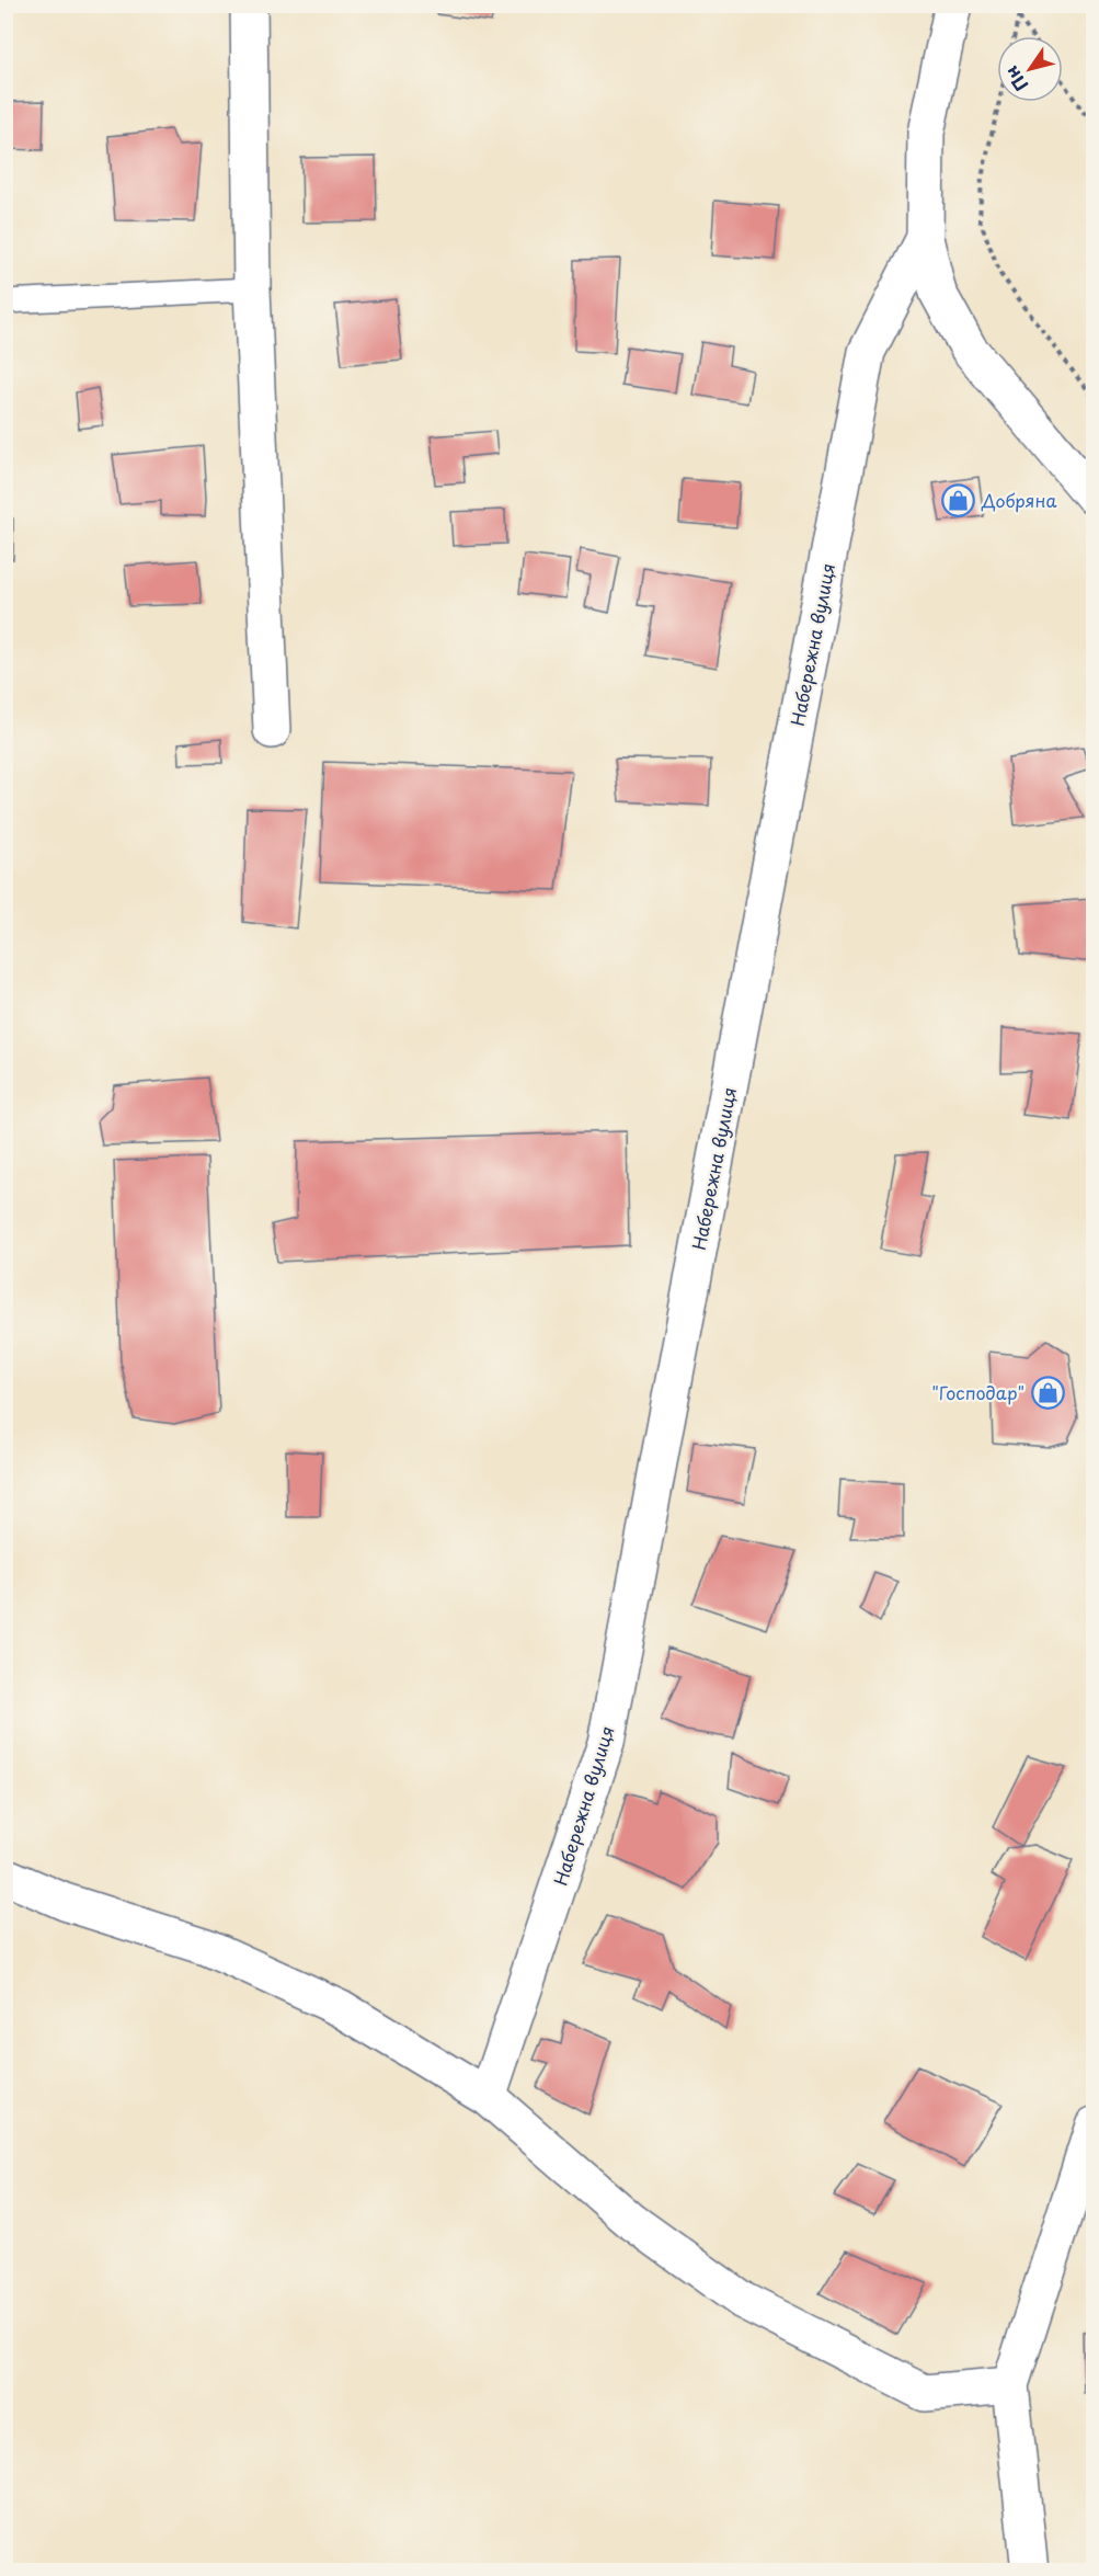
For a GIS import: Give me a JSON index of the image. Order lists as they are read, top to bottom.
{
  "streets": {
    "street": ["Набережна вулиця"]
  },
  "places": {
    "shop": ["Добряна", "\"Господар\""]
  },
  "north": "bottom left"
}
